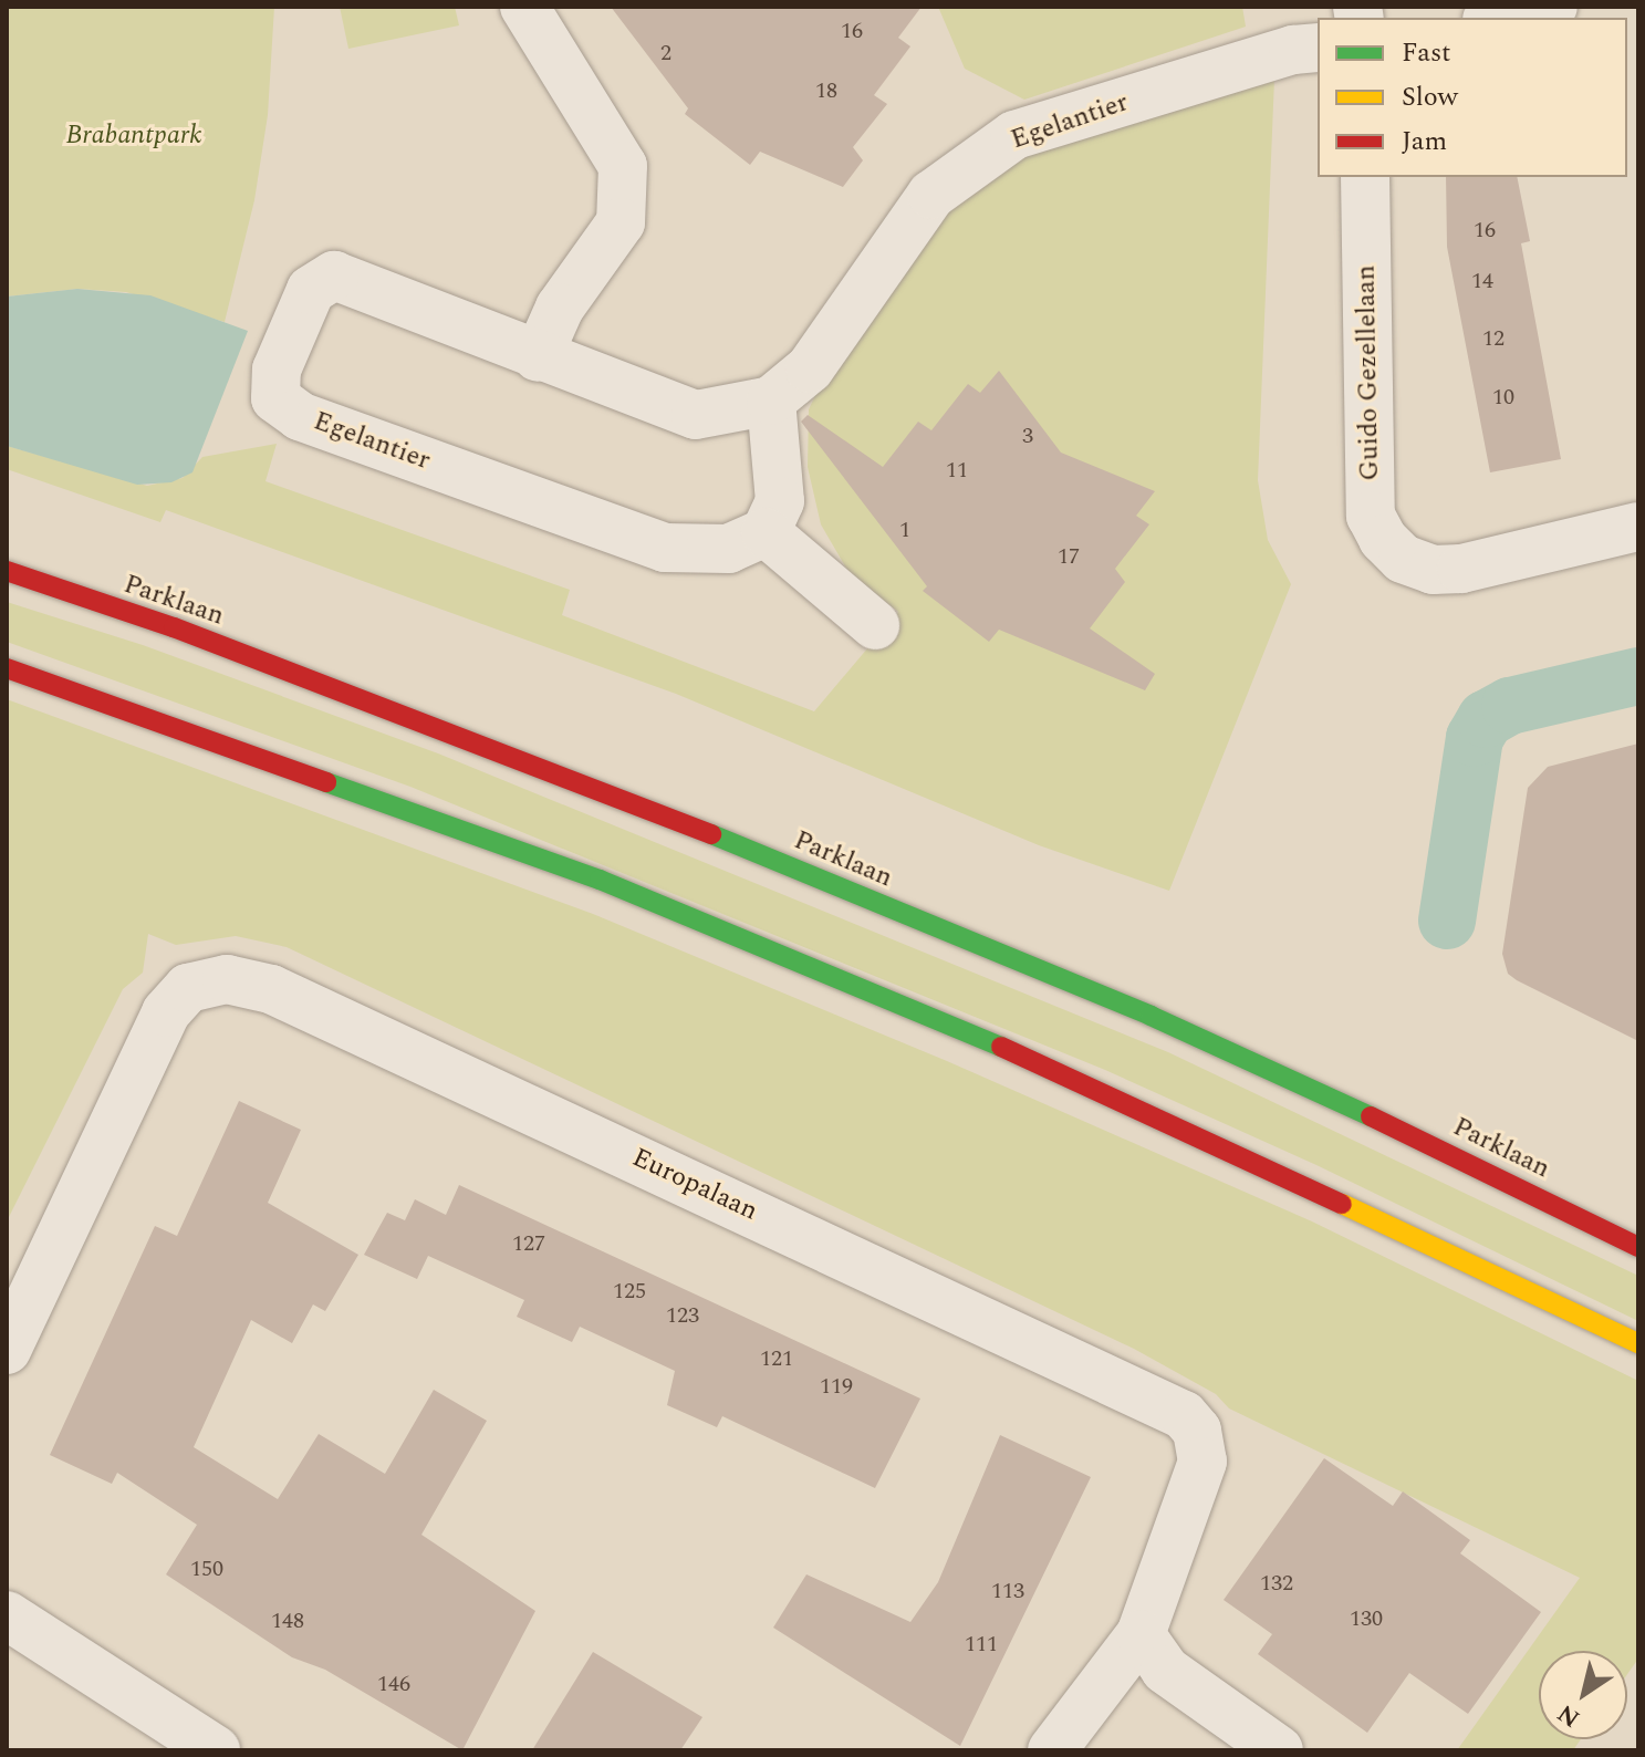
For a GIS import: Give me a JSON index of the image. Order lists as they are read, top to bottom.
{
  "streets": {
    "street": [
      "Egelantier",
      "Guido Gezellelaan",
      "Parklaan",
      "Europalaan"
    ]
  },
  "parks": ["Brabantpark"],
  "house_numbers": [
    "16",
    "2",
    "18",
    "16",
    "14",
    "12",
    "10",
    "3",
    "11",
    "1",
    "17",
    "127",
    "125",
    "123",
    "121",
    "119",
    "150",
    "132",
    "113",
    "130",
    "148",
    "111",
    "146"
  ],
  "legend": ["Fast", "Slow", "Jam"],
  "north": "bottom left"
}
